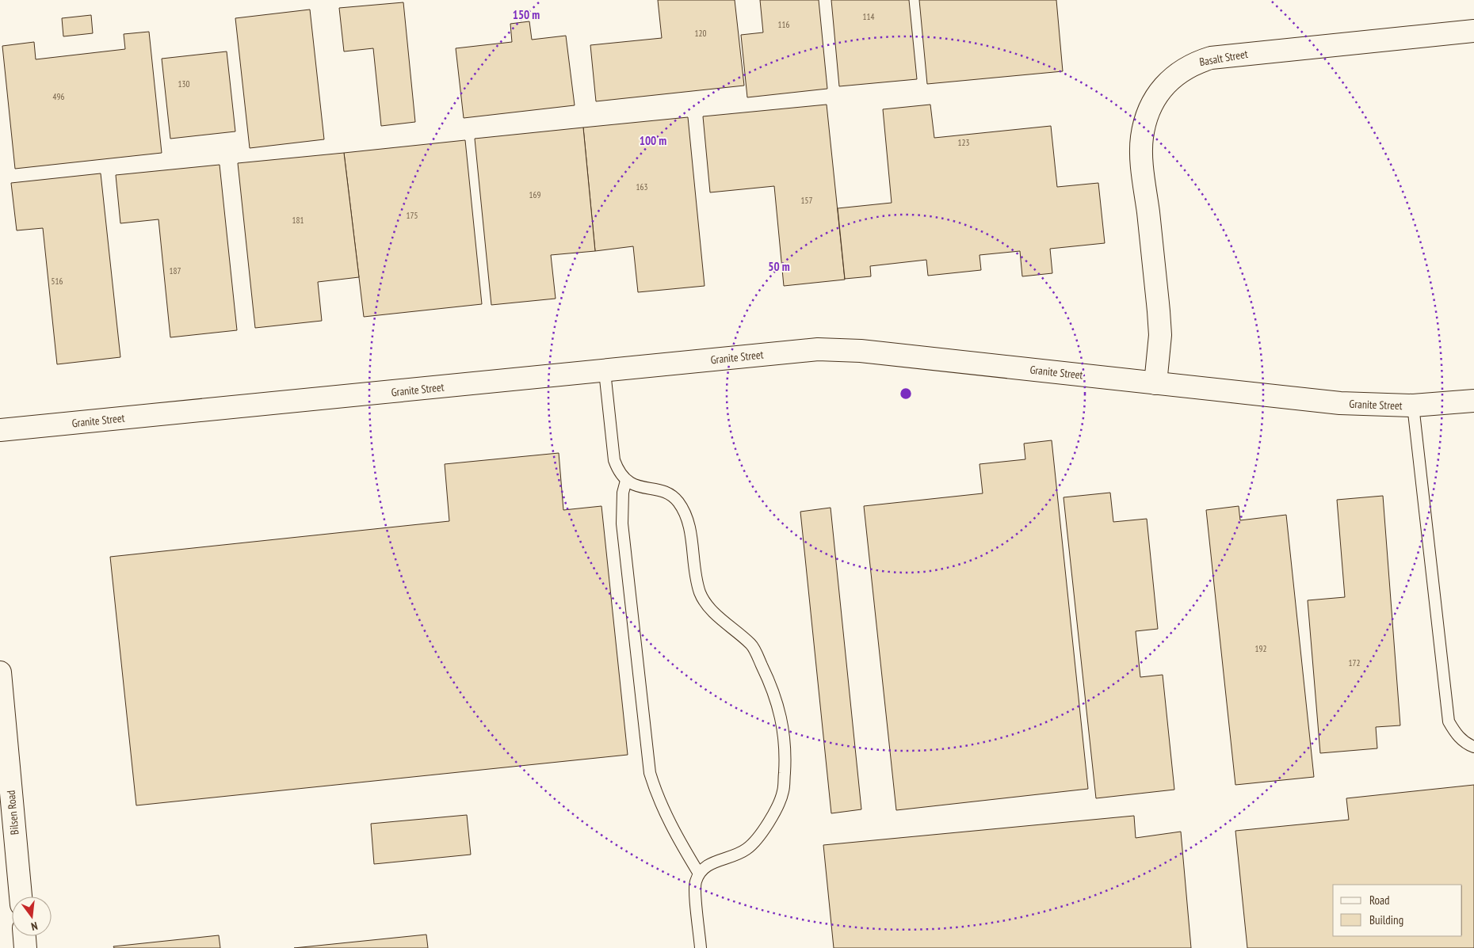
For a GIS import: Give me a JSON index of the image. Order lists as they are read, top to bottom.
{
  "streets": {
    "street": ["Basalt Street", "Granite Street", "Bilsen Road"]
  },
  "crossings": [
    ["Basalt Street", "Granite Street"]
  ],
  "house_numbers": [
    "114",
    "116",
    "120",
    "130",
    "496",
    "123",
    "163",
    "169",
    "157",
    "175",
    "181",
    "187",
    "516",
    "192",
    "172"
  ],
  "legend": ["Road", "Building"],
  "north": "bottom",
  "rings": ["150 m", "100 m", "50 m"]
}
